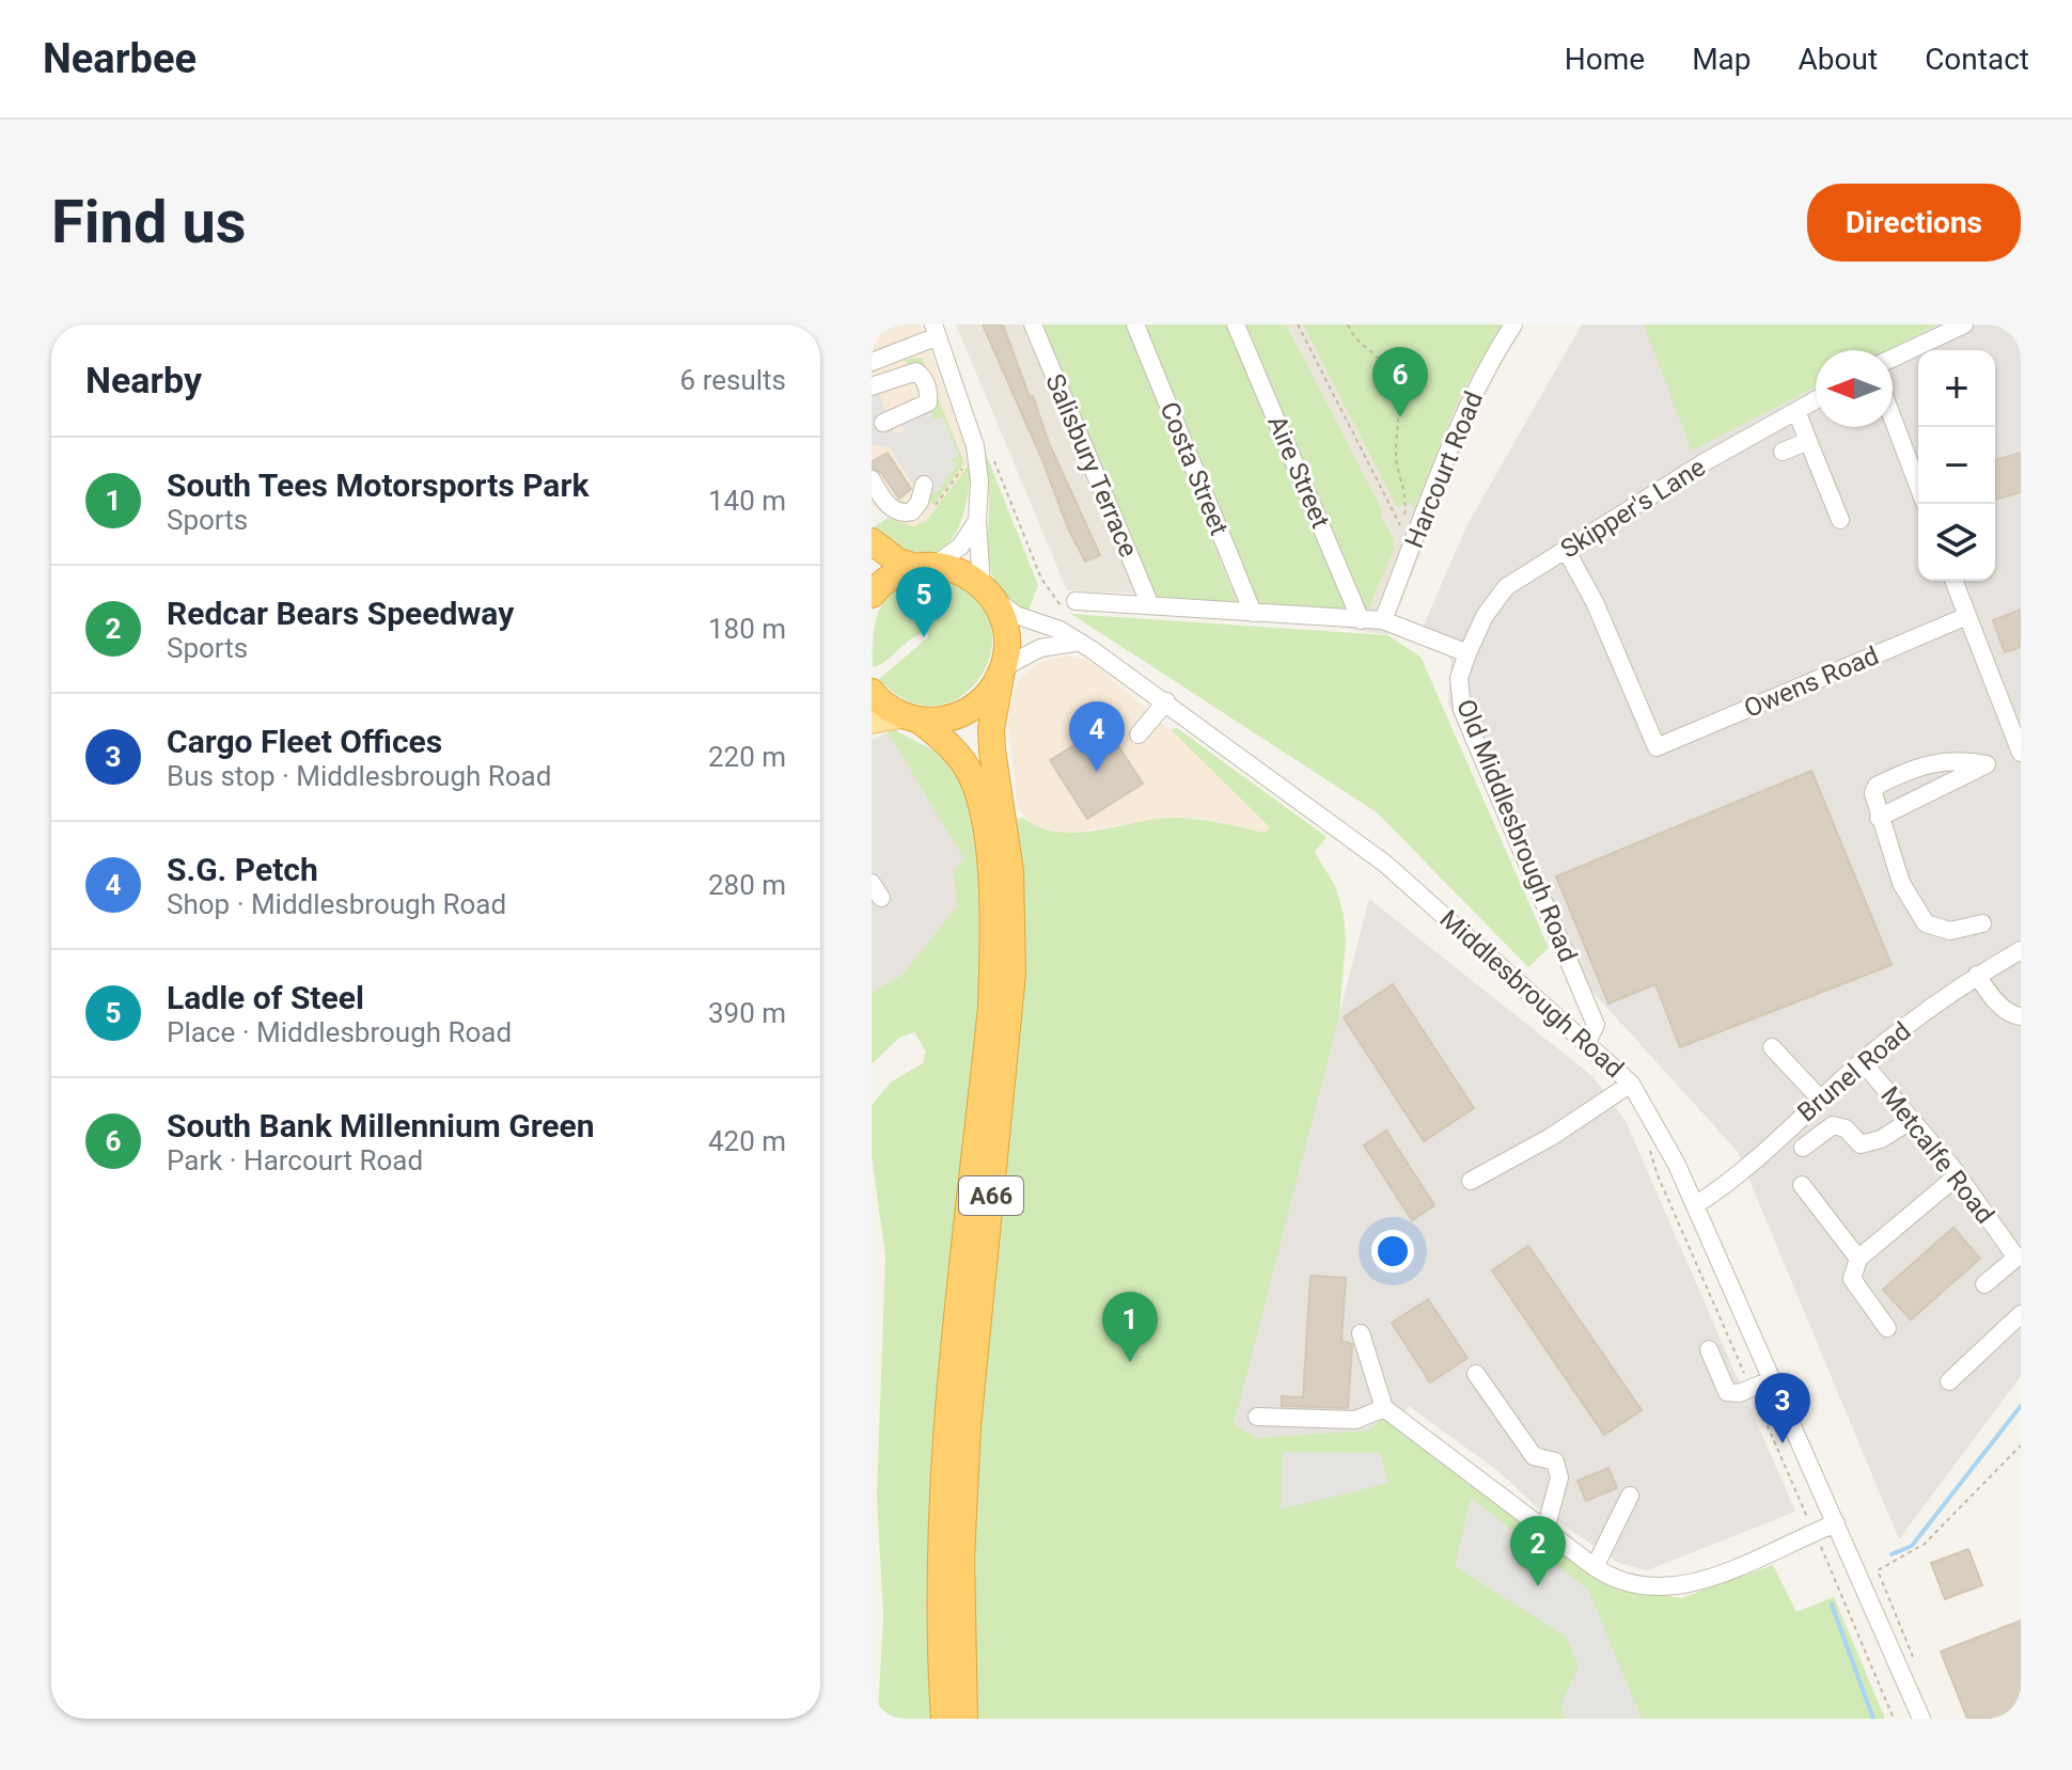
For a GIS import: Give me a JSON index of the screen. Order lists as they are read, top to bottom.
{
  "streets": {
    "highway": ["A66"],
    "street": [
      "Salisbury Terrace",
      "Costa Street",
      "Harcourt Road",
      "Aire Street",
      "Skipper's Lane",
      "Owens Road",
      "Old Middlesbrough Road",
      "Middlesbrough Road",
      "Brunel Road",
      "Metcalfe Road"
    ]
  },
  "crossings": [
    ["Skipper's Lane", "Owens Road"],
    ["Skipper's Lane", "Old Middlesbrough Road"],
    ["Old Middlesbrough Road", "Middlesbrough Road"],
    ["Middlesbrough Road", "Brunel Road"],
    ["Middlesbrough Road", "A66"],
    ["Brunel Road", "Metcalfe Road"]
  ],
  "north": "left",
  "page": {
    "header": "Nearbee",
    "nav": [
      "Home",
      "Map",
      "About",
      "Contact"
    ],
    "buttons": "Directions",
    "title": "Find us",
    "heading": ["Nearby", "6 results"],
    "pins": [
      "6",
      "5",
      "4",
      "1",
      "3",
      "2"
    ],
    "map_buttons": ["+", "−"],
    "list": [
      {
        "mark": "1",
        "name": "South Tees Motorsports Park",
        "note": "Sports",
        "value": "140 m"
      },
      {
        "mark": "2",
        "name": "Redcar Bears Speedway",
        "note": "Sports",
        "value": "180 m"
      },
      {
        "mark": "3",
        "name": "Cargo Fleet Offices",
        "note": "Bus stop · Middlesbrough Road",
        "value": "220 m"
      },
      {
        "mark": "4",
        "name": "S.G. Petch",
        "note": "Shop · Middlesbrough Road",
        "value": "280 m"
      },
      {
        "mark": "5",
        "name": "Ladle of Steel",
        "note": "Place · Middlesbrough Road",
        "value": "390 m"
      },
      {
        "mark": "6",
        "name": "South Bank Millennium Green",
        "note": "Park · Harcourt Road",
        "value": "420 m"
      }
    ]
  }
}
